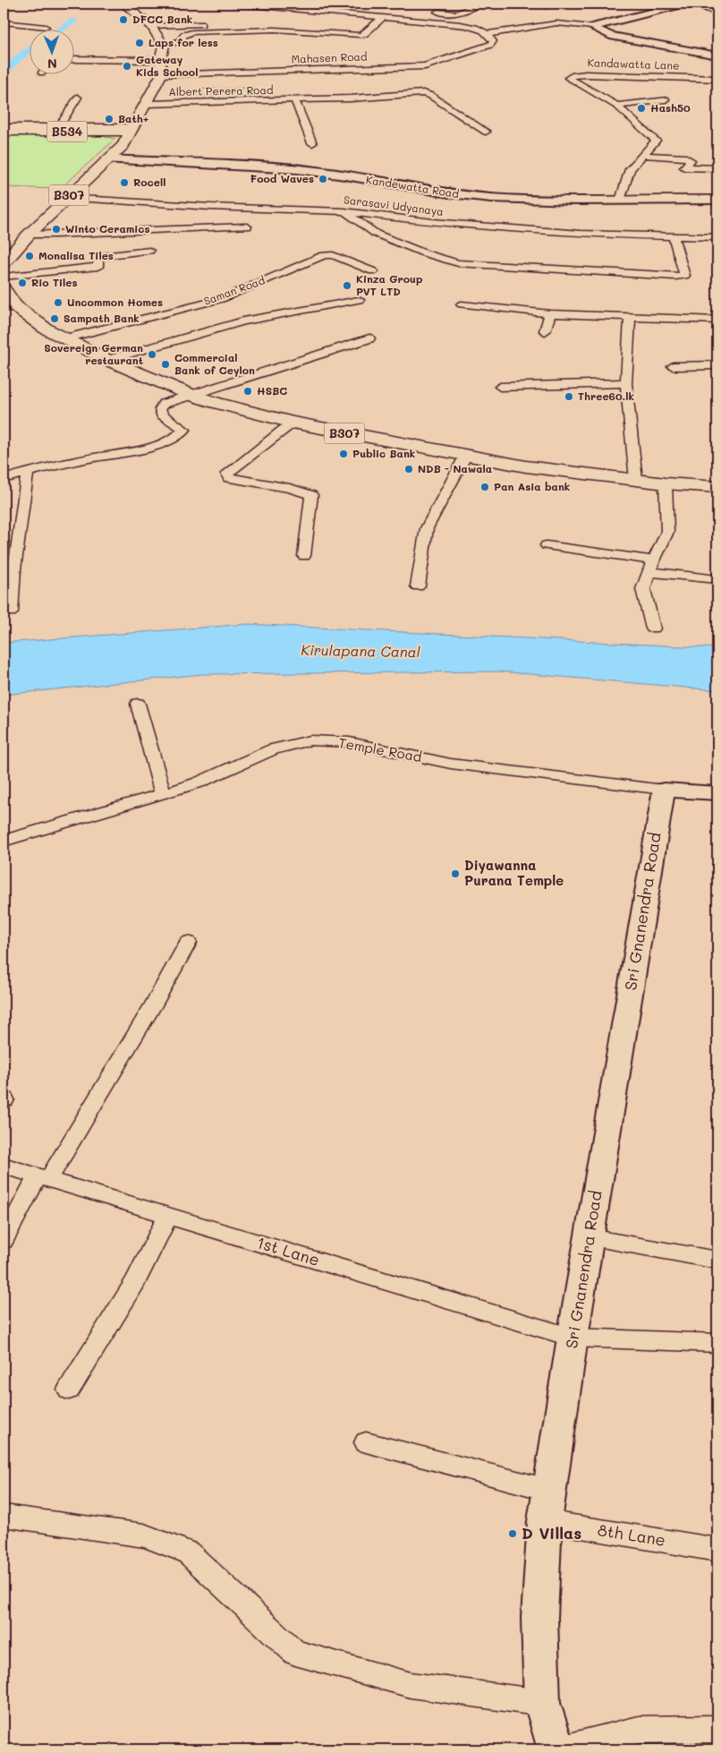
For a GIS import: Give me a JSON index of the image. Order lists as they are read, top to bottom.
{
  "streets": {
    "main road": ["B534", "B307"],
    "street": [
      "Mahasen Road",
      "Kandawatta Lane",
      "Albert Perera Road",
      "Kandewatta Road",
      "Sarasavi Udyanaya",
      "Saman Road",
      "Temple Road",
      "Sri Gnanendra Road",
      "1st Lane",
      "8th Lane"
    ]
  },
  "crossings": [
    ["Mahasen Road", "B307"],
    ["Kandawatta Lane", "Kandewatta Road"],
    ["Albert Perera Road", "B307"],
    ["B534", "B307"],
    ["Kandewatta Road", "B307"],
    ["B307", "Sarasavi Udyanaya"],
    ["B307", "Saman Road"],
    ["Temple Road", "Sri Gnanendra Road"],
    ["Sri Gnanendra Road", "1st Lane"],
    ["Sri Gnanendra Road", "8th Lane"]
  ],
  "water": ["Kirulapana Canal"],
  "places": [
    "DFCC Bank",
    "Laps for less",
    "Gateway Kids School",
    "Hash50",
    "Bath+",
    "Food Waves",
    "Rocell",
    "Winto Ceramics",
    "Monalisa Tiles",
    "Rio Tiles",
    "Kinza Group PVT LTD",
    "Uncommon Homes",
    "Sampath Bank",
    "Sovereign German restaurant",
    "Commercial Bank of Ceylon",
    "HSBC",
    "Three60.lk",
    "Public Bank",
    "NDB - Nawala",
    "Pan Asia bank",
    "Diyawanna Purana Temple",
    "D Villas"
  ],
  "north": "bottom"
}
